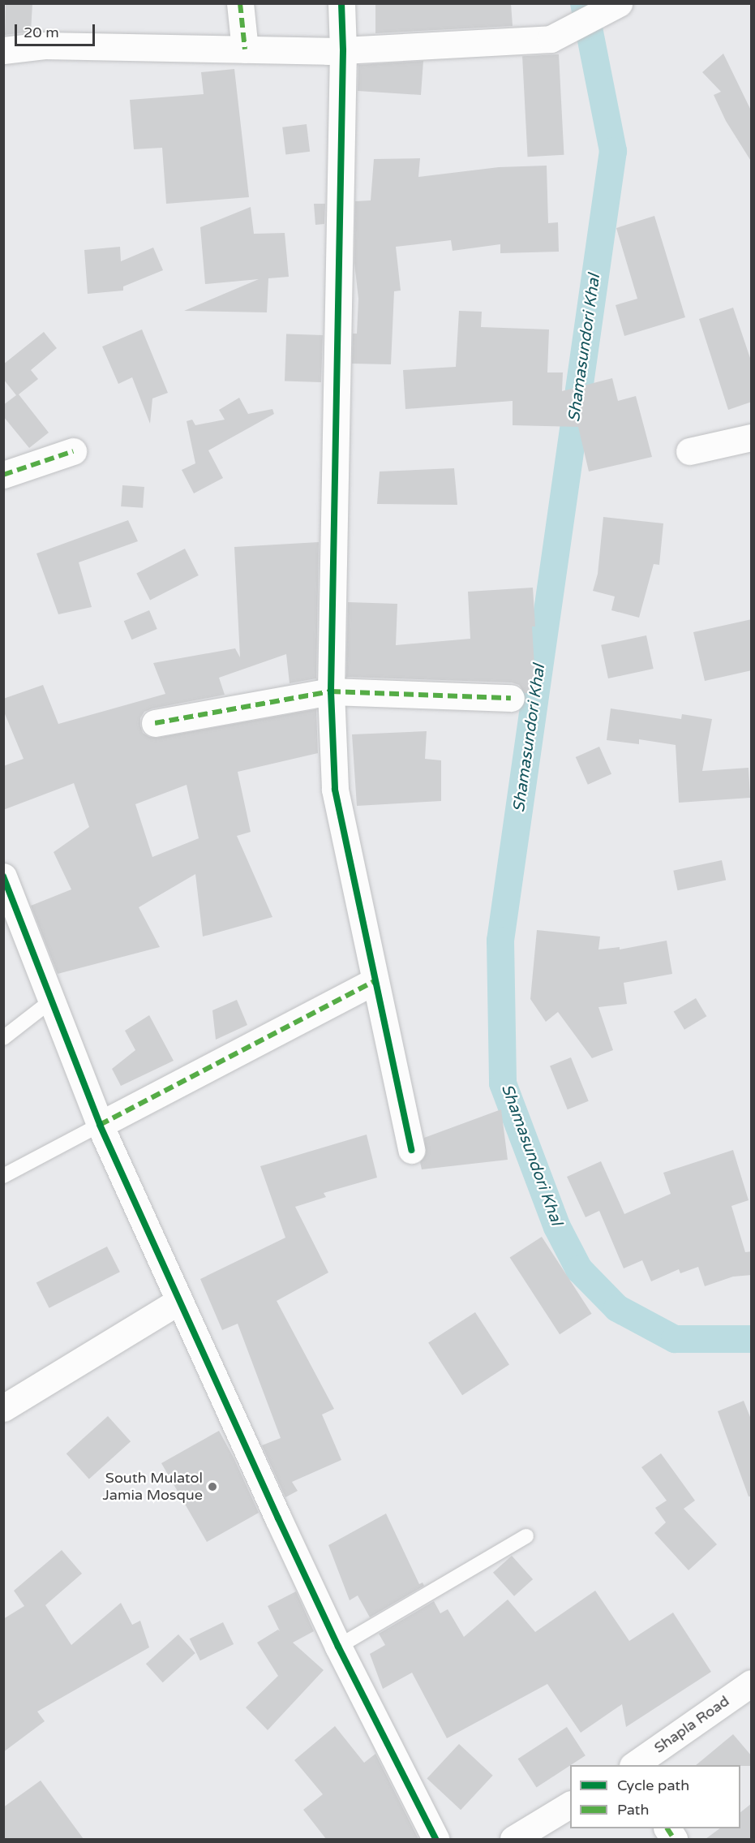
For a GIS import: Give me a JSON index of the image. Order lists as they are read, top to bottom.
{
  "streets": {
    "street": ["Shapla Road"]
  },
  "water": ["Shamasundori Khal"],
  "places": ["South Mulatol Jamia Mosque"],
  "legend": ["Cycle path", "Path"],
  "scale_bar": "20 m"
}
